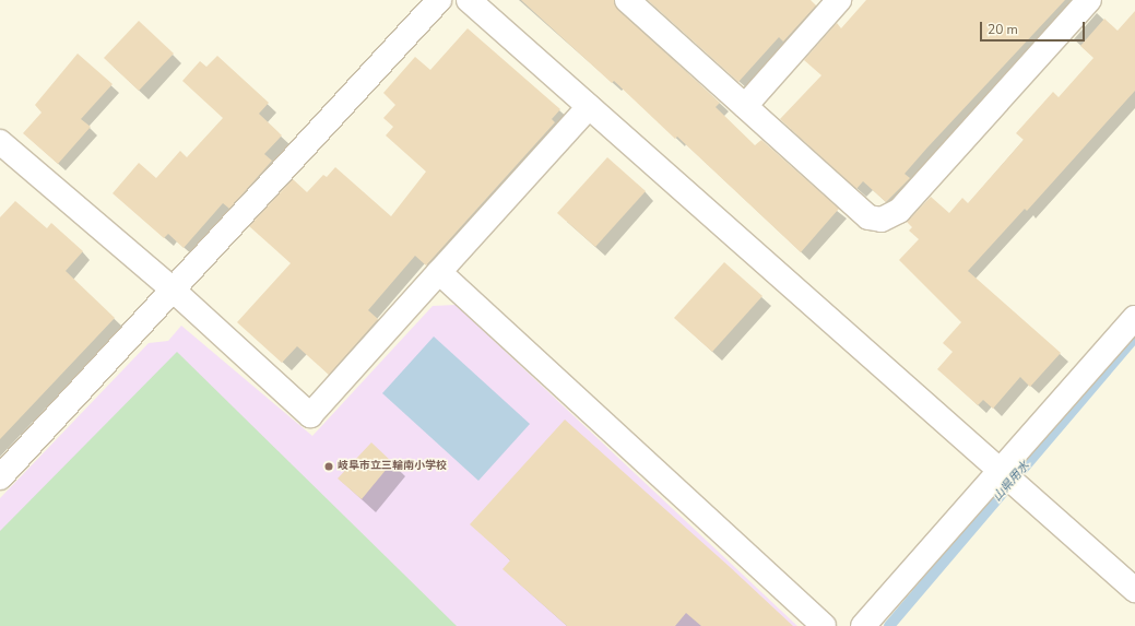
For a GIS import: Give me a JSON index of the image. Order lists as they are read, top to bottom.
{
  "water": ["山県用水"],
  "places": ["岐阜市立三輪南小学校"],
  "scale_bar": "20 m"
}
